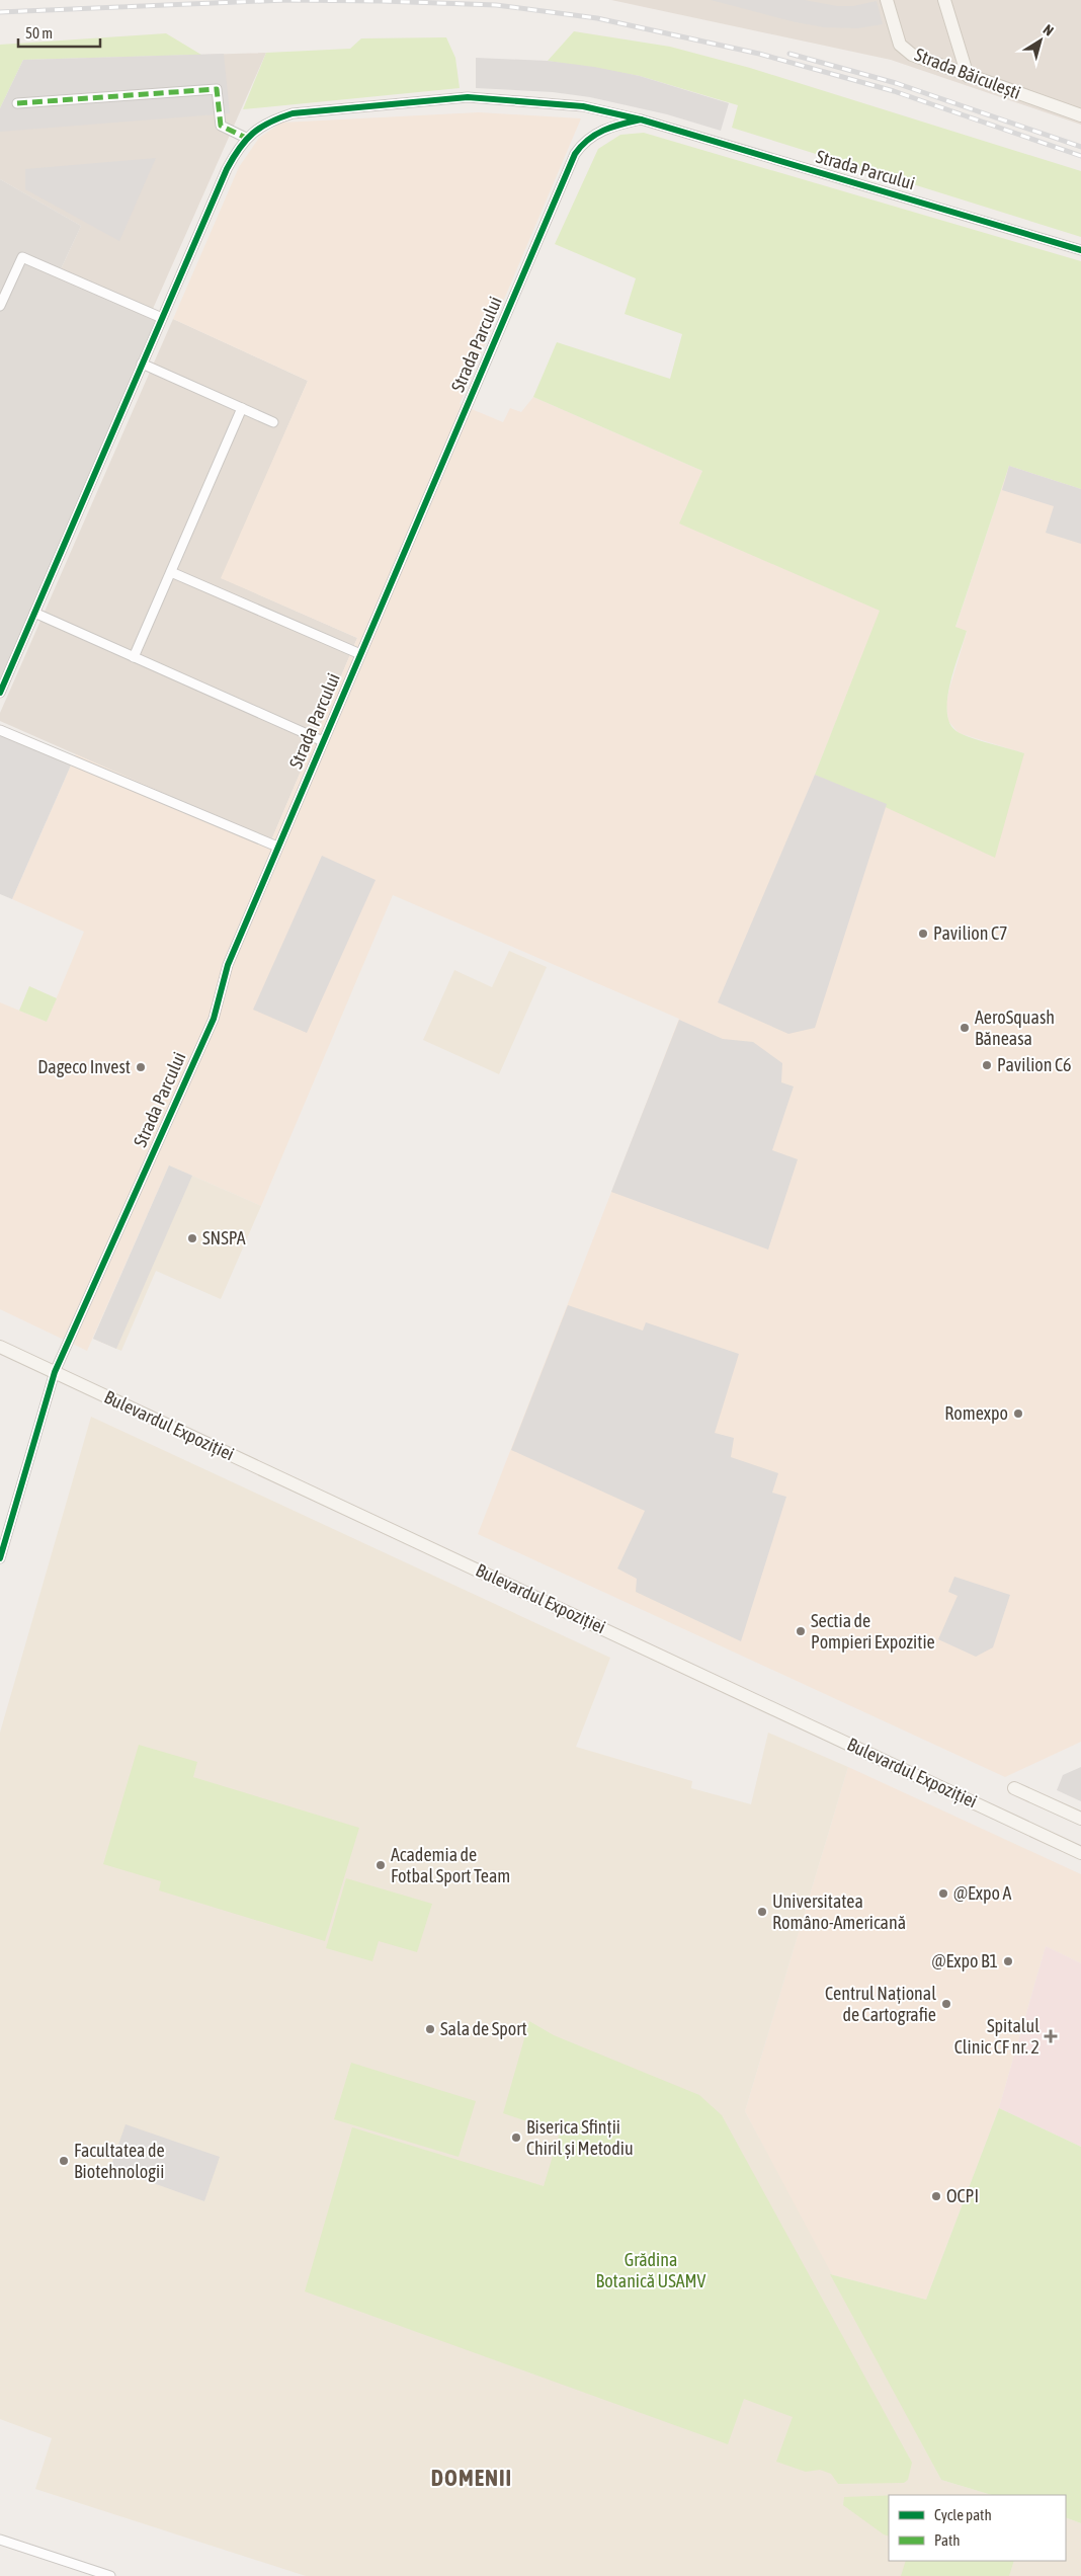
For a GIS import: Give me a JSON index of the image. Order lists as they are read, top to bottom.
{
  "streets": {
    "street": ["Strada Băiculești", "Strada Parcului", "Bulevardul Expoziției"]
  },
  "crossings": [
    ["Strada Parcului", "Bulevardul Expoziției"]
  ],
  "districts": ["DOMENII"],
  "parks": ["Grădina Botanică USAMV"],
  "places": {
    "other": [
      "Pavilion C7",
      "AeroSquash Băneasa",
      "Pavilion C6",
      "Dageco Invest",
      "SNSPA",
      "Romexpo",
      "Sectia de Pompieri Expozitie",
      "Academia de Fotbal Sport Team",
      "@Expo A",
      "Universitatea Româno-Americană",
      "@Expo B1",
      "Centrul Național de Cartografie",
      "Sala de Sport",
      "Biserica Sfinții Chiril și Metodiu",
      "Facultatea de Biotehnologii",
      "OCPI"
    ],
    "health": ["Spitalul Clinic CF nr. 2"]
  },
  "legend": ["Cycle path", "Path"],
  "scale_bar": "50 m",
  "north": "top right"
}
